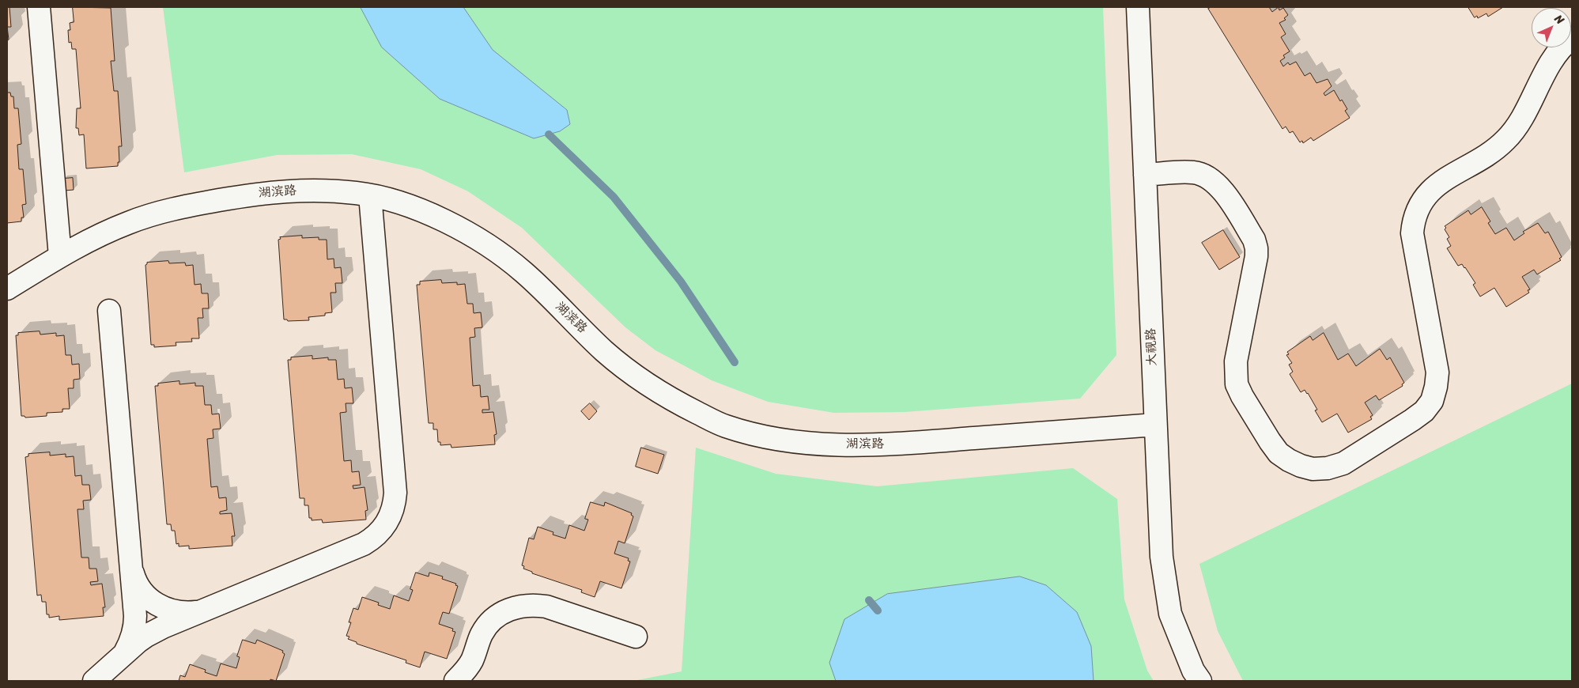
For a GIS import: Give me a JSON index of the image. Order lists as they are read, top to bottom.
{
  "streets": {
    "street": ["湖滨路", "大视路"]
  },
  "crossings": [
    ["湖滨路", "大视路"]
  ],
  "north": "top right"
}
